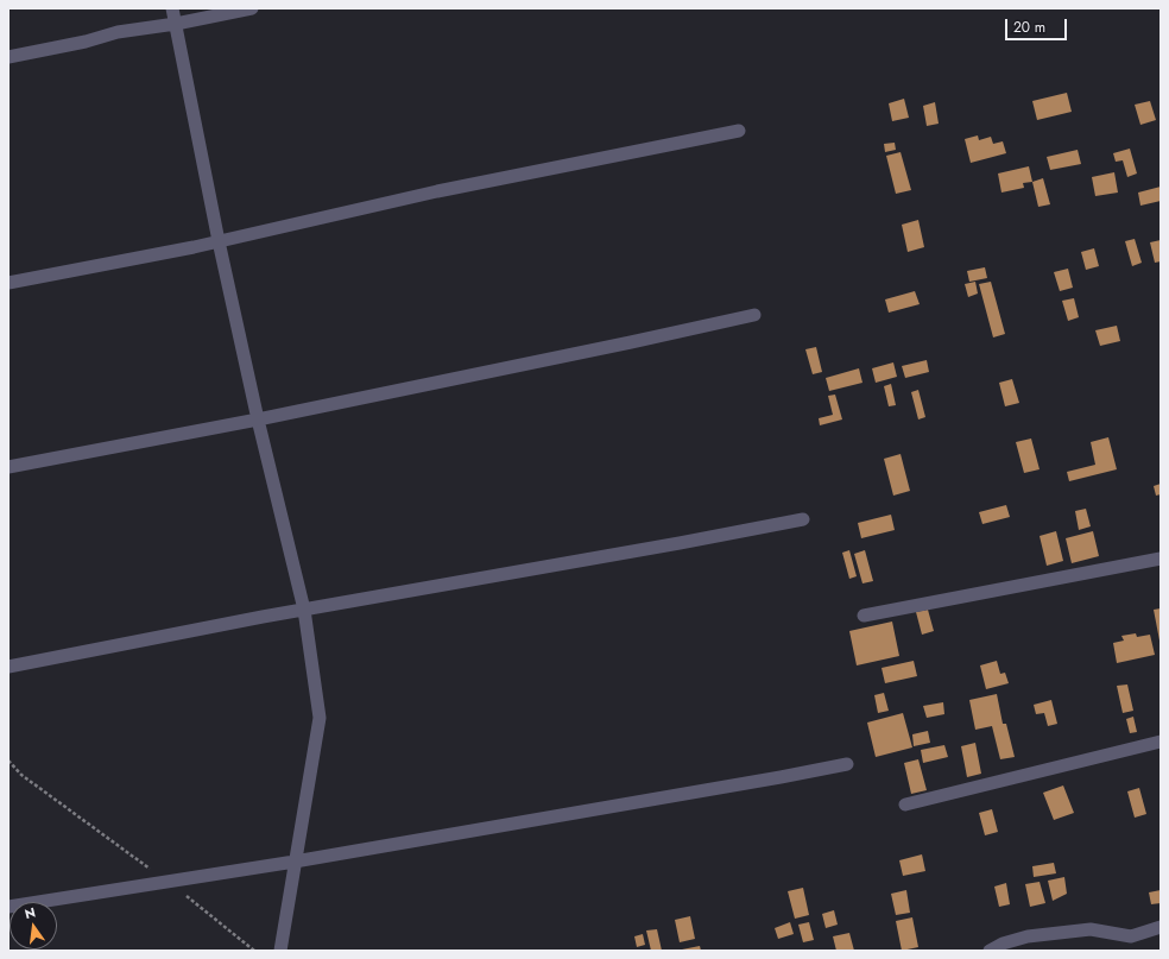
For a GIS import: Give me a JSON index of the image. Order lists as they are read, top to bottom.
{
  "scale_bar": "20 m",
  "north": "top"
}
